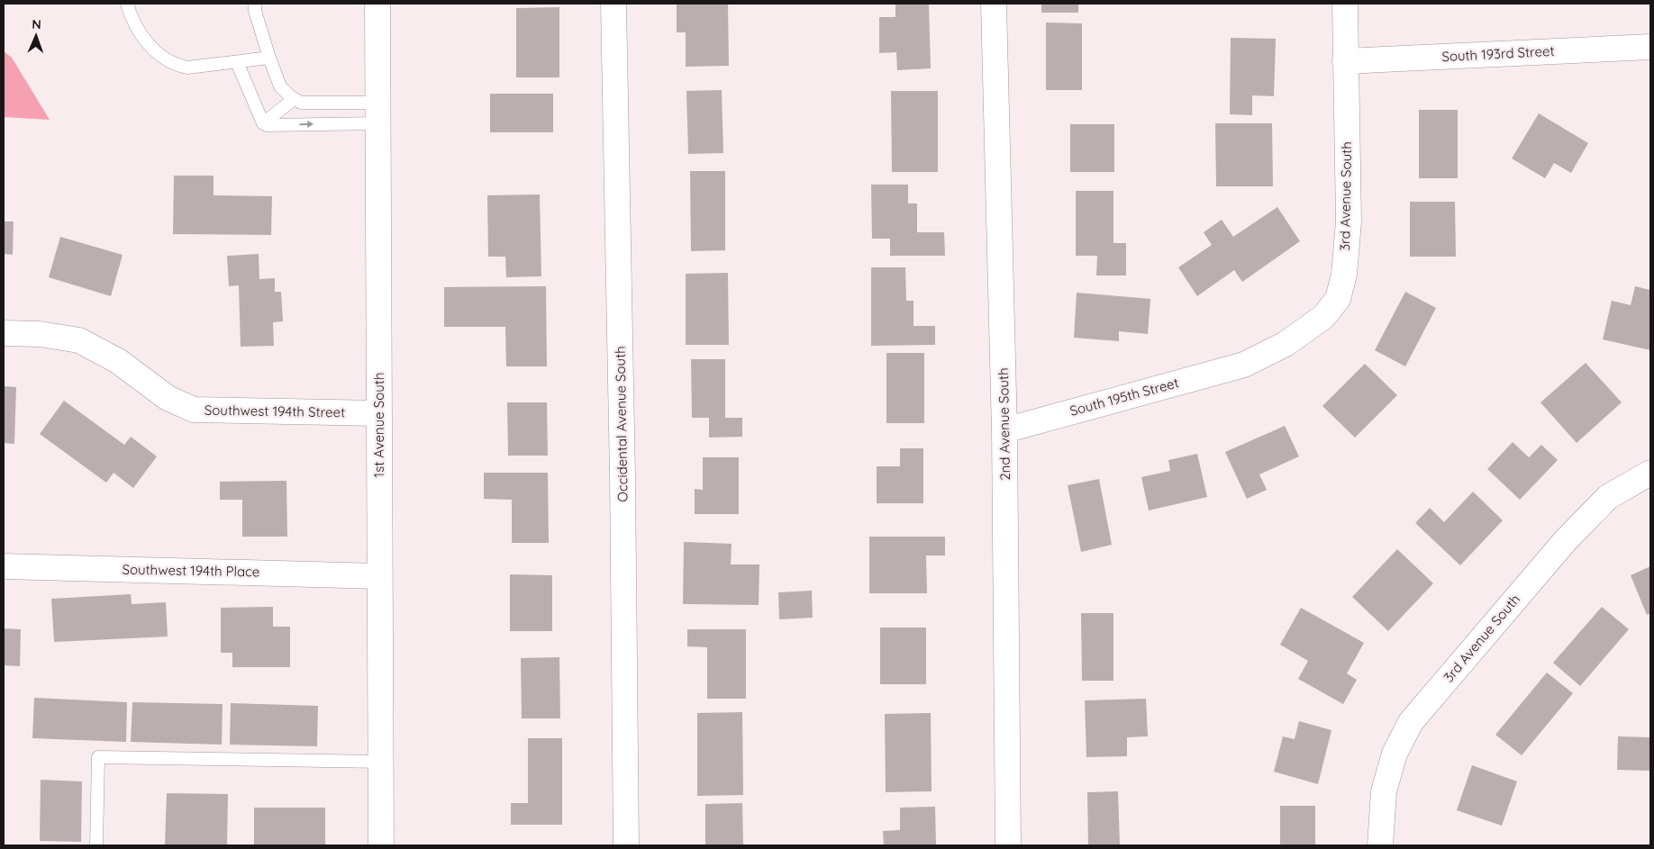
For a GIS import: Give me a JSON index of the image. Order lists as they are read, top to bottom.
{
  "streets": {
    "street": [
      "South 193rd Street",
      "3rd Avenue South",
      "South 195th Street",
      "Southwest 194th Street",
      "Occidental Avenue South",
      "2nd Avenue South",
      "1st Avenue South",
      "Southwest 194th Place"
    ]
  },
  "crossings": [
    ["South 193rd Street", "3rd Avenue South"],
    ["3rd Avenue South", "South 195th Street"],
    ["South 195th Street", "2nd Avenue South"],
    ["Southwest 194th Street", "1st Avenue South"],
    ["1st Avenue South", "Southwest 194th Place"]
  ],
  "north": "top"
}
